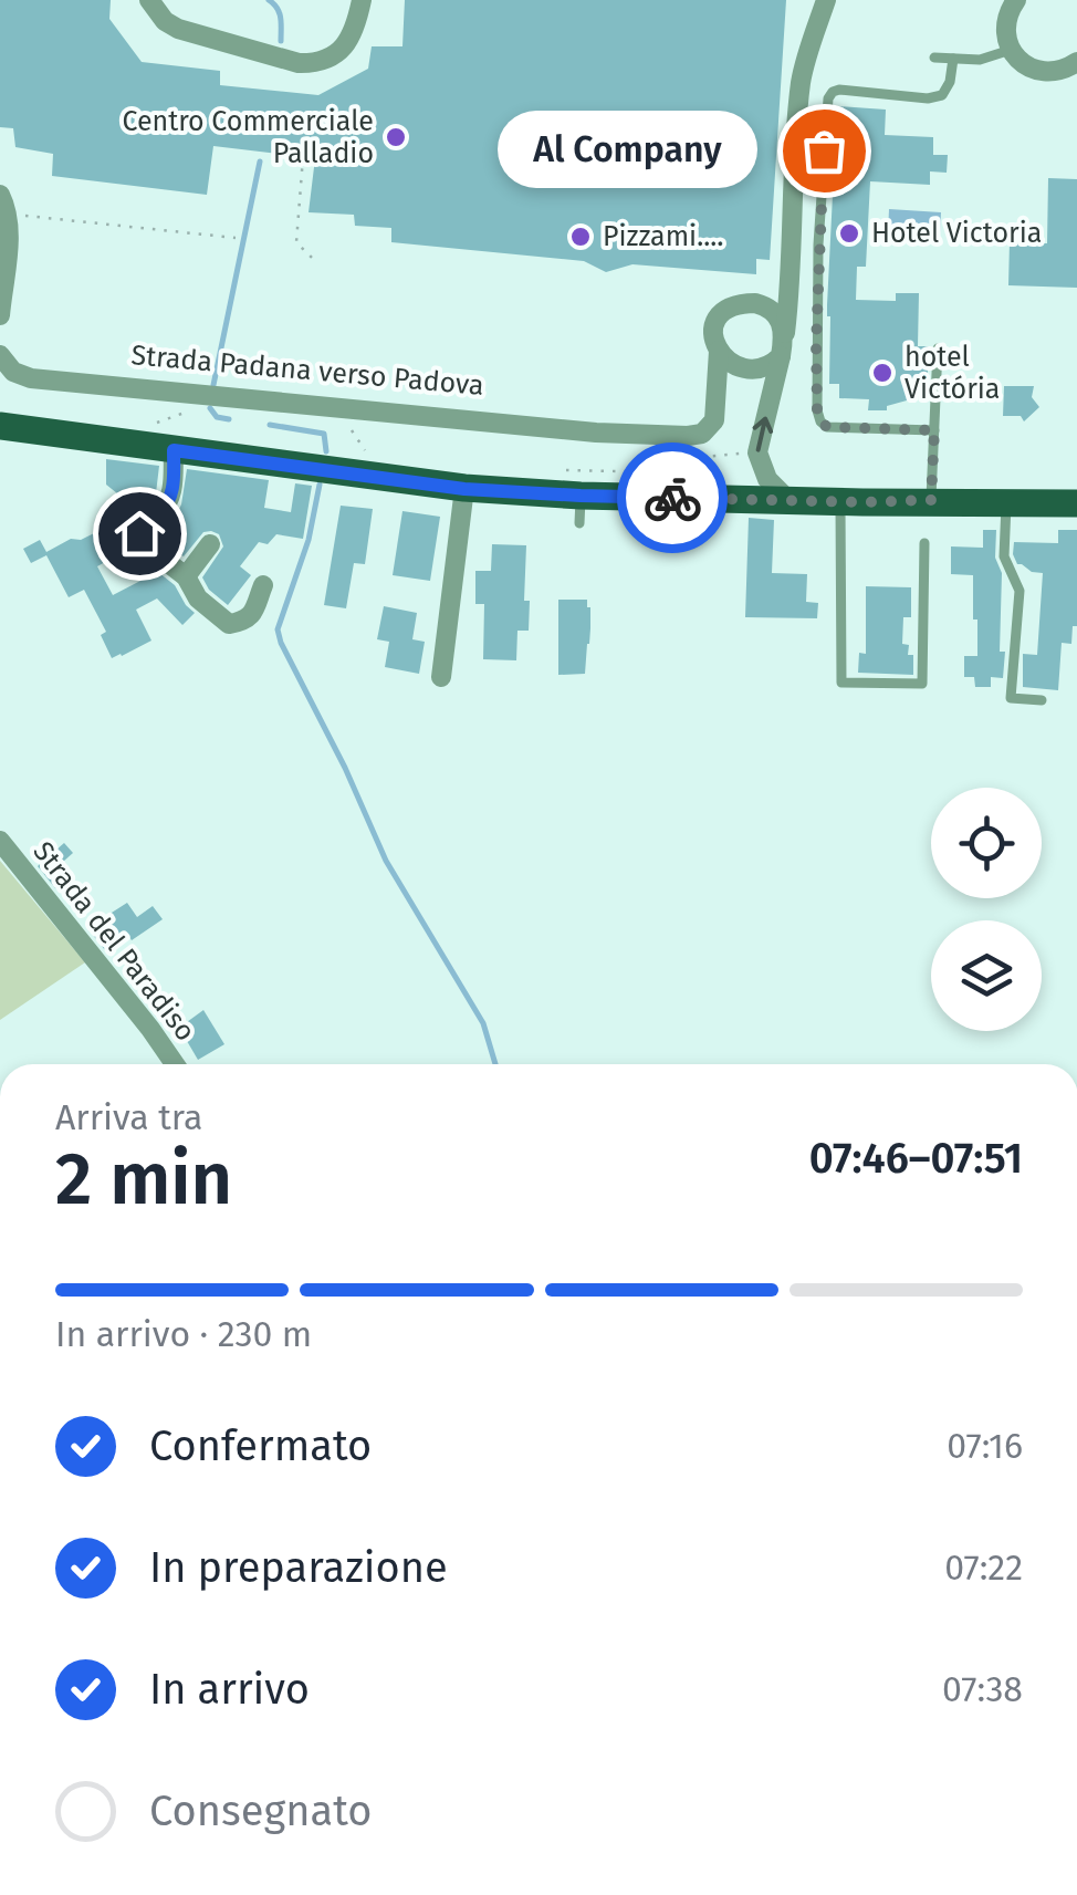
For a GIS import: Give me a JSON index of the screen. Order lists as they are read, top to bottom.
{
  "streets": {
    "street": ["Strada Padana verso Padova", "Strada del Paradiso"]
  },
  "places": [
    "Centro Commerciale Palladio",
    "Al Company",
    "Hotel Victoria",
    "Pizzami....",
    "hotel Victória"
  ],
  "page": {
    "bubble": "Al Company",
    "heading": ["2 min", "Arriva tra", "07:46–07:51"],
    "bar": "In arrivo · 230 m",
    "list": [
      ["Confermato", "07:16"],
      ["In preparazione", "07:22"],
      ["In arrivo", "07:38"],
      "Consegnato"
    ]
  }
}
